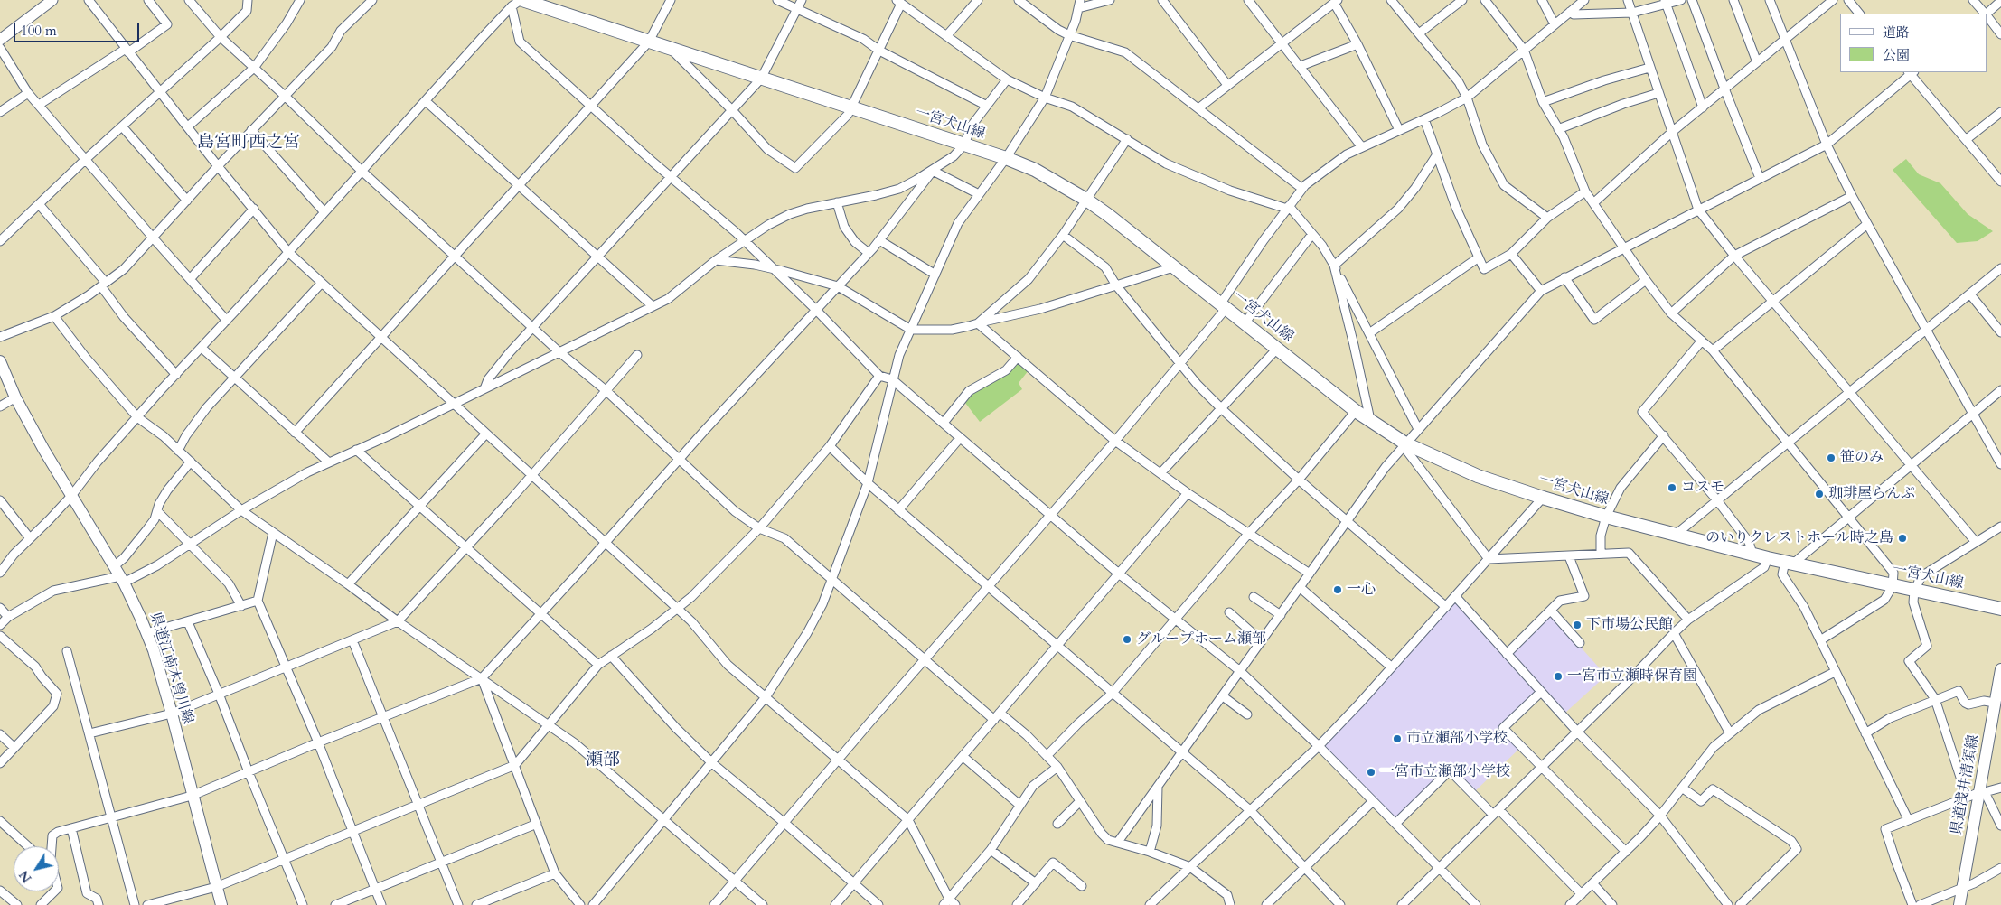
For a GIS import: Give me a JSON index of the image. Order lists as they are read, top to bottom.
{
  "streets": {
    "main road": ["一宮犬山線", "県道江南木曽川線", "県道浅井清須線"]
  },
  "districts": ["島宮町西之宮", "瀬部"],
  "places": [
    "笹のみ",
    "コスモ",
    "珈琲屋らんぷ",
    "のいりクレストホール時之島",
    "一心",
    "下市場公民館",
    "グループホーム瀬部",
    "一宮市立瀬時保育園",
    "市立瀬部小学校",
    "一宮市立瀬部小学校"
  ],
  "legend": ["道路", "公園"],
  "scale_bar": "100 m",
  "north": "bottom left"
}
